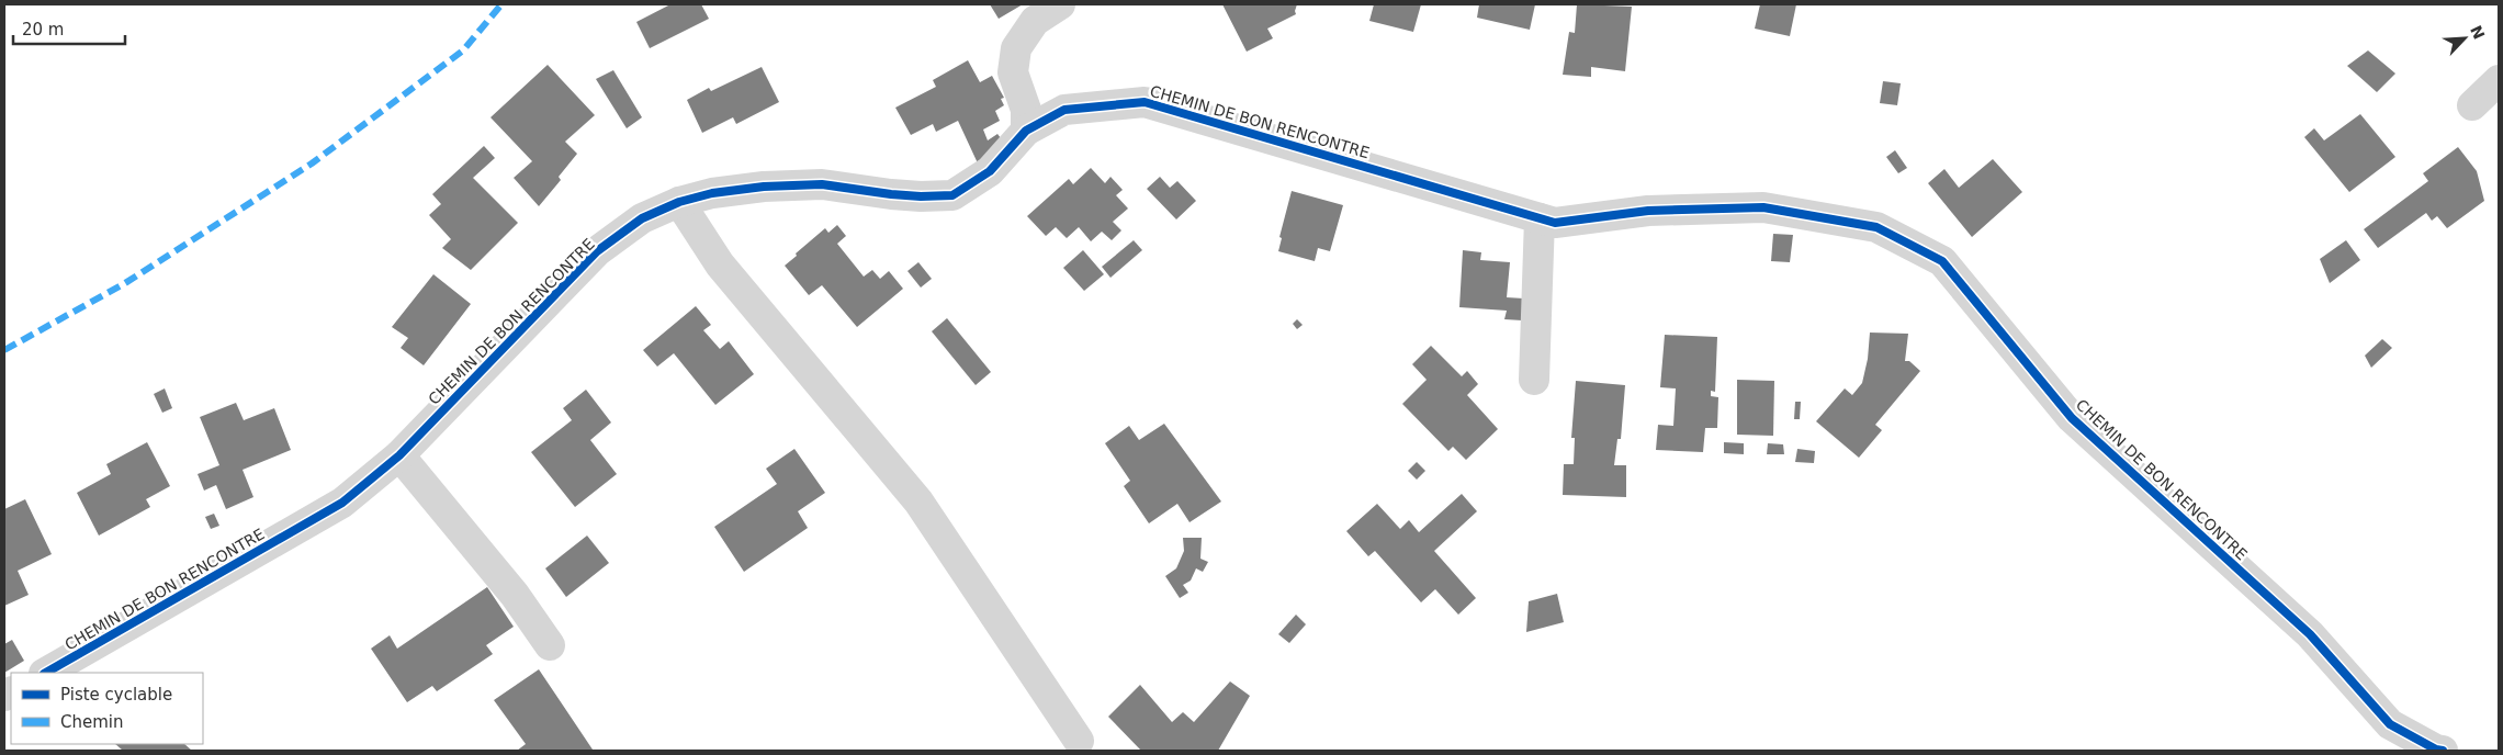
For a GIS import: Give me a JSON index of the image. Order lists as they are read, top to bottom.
{
  "streets": {
    "street": ["CHEMIN DE BON RENCONTRE"]
  },
  "legend": ["Piste cyclable", "Chemin"],
  "scale_bar": "20 m",
  "north": "top right"
}
